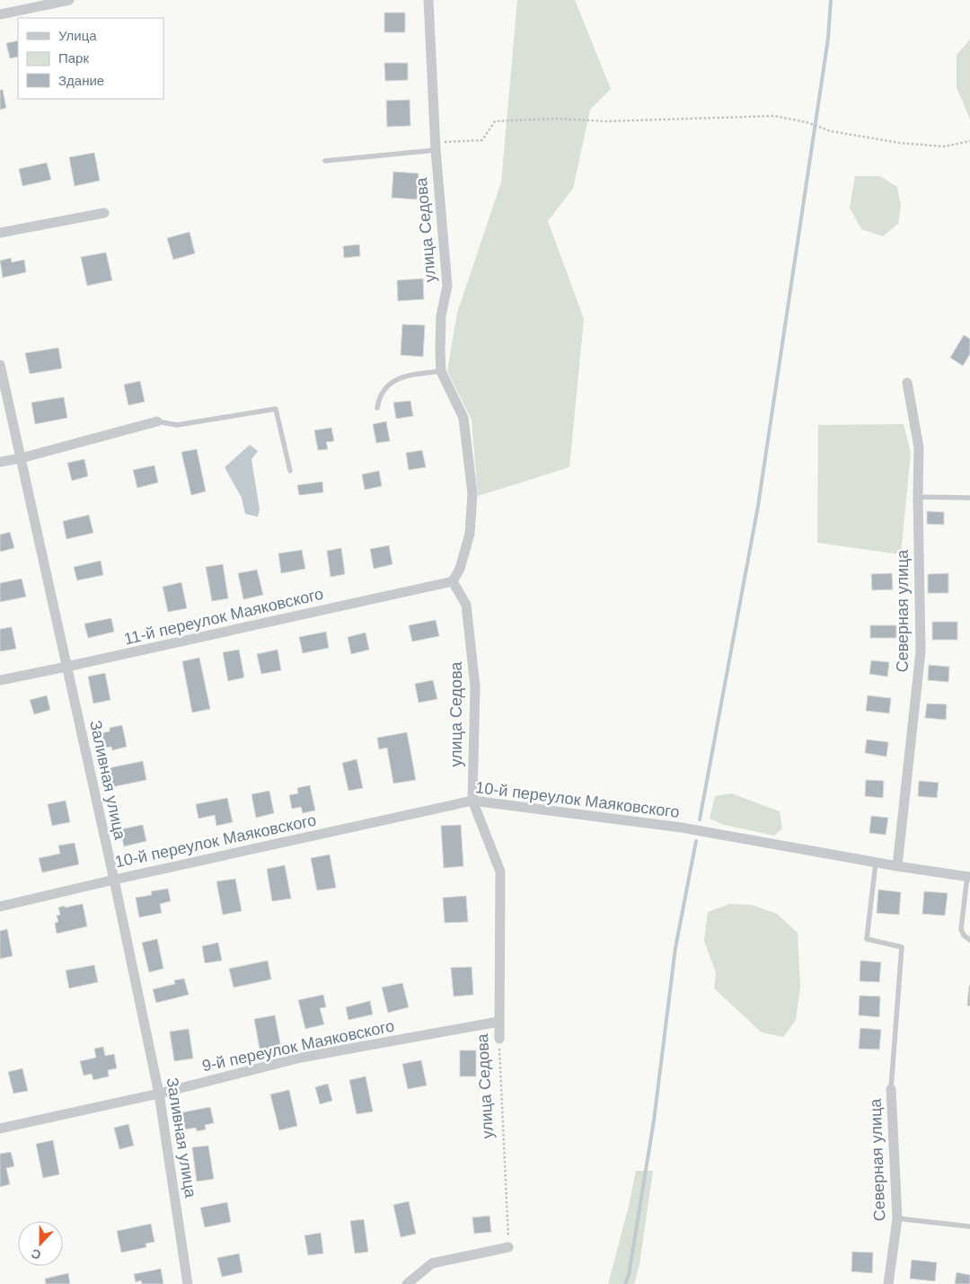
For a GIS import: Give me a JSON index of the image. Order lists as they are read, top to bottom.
{
  "streets": {
    "street": [
      "улица Седова",
      "Северная улица",
      "11-й переулок Маяковского",
      "Заливная улица",
      "10-й переулок Маяковского",
      "9-й переулок Маяковского"
    ]
  },
  "crossings": [
    ["улица Седова", "11-й переулок Маяковского"],
    ["улица Седова", "10-й переулок Маяковского"],
    ["улица Седова", "9-й переулок Маяковского"],
    ["Северная улица", "10-й переулок Маяковского"],
    ["11-й переулок Маяковского", "Заливная улица"],
    ["Заливная улица", "10-й переулок Маяковского"],
    ["Заливная улица", "9-й переулок Маяковского"]
  ],
  "legend": ["Улица", "Парк", "Здание"],
  "north": "bottom"
}
